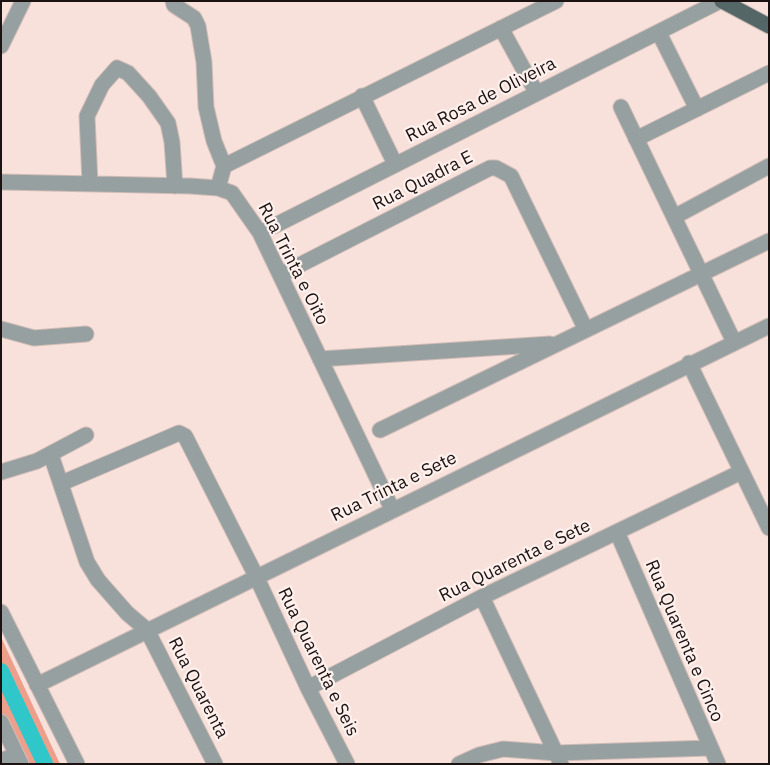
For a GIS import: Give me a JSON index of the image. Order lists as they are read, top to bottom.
{
  "streets": {
    "street": [
      "Rua Rosa de Oliveira",
      "Rua Quadra E",
      "Rua Trinta e Oito",
      "Rua Trinta e Sete",
      "Rua Quarenta e Sete",
      "Rua Quarenta e Cinco",
      "Rua Quarenta e Seis",
      "Rua Quarenta"
    ]
  },
  "crossings": [
    ["Rua Rosa de Oliveira", "Rua Trinta e Oito"],
    ["Rua Quadra E", "Rua Trinta e Oito"],
    ["Rua Trinta e Oito", "Rua Trinta e Sete"],
    ["Rua Trinta e Sete", "Rua Quarenta e Seis"],
    ["Rua Trinta e Sete", "Rua Quarenta"],
    ["Rua Quarenta e Sete", "Rua Quarenta e Cinco"],
    ["Rua Quarenta e Sete", "Rua Quarenta e Seis"]
  ]
}
